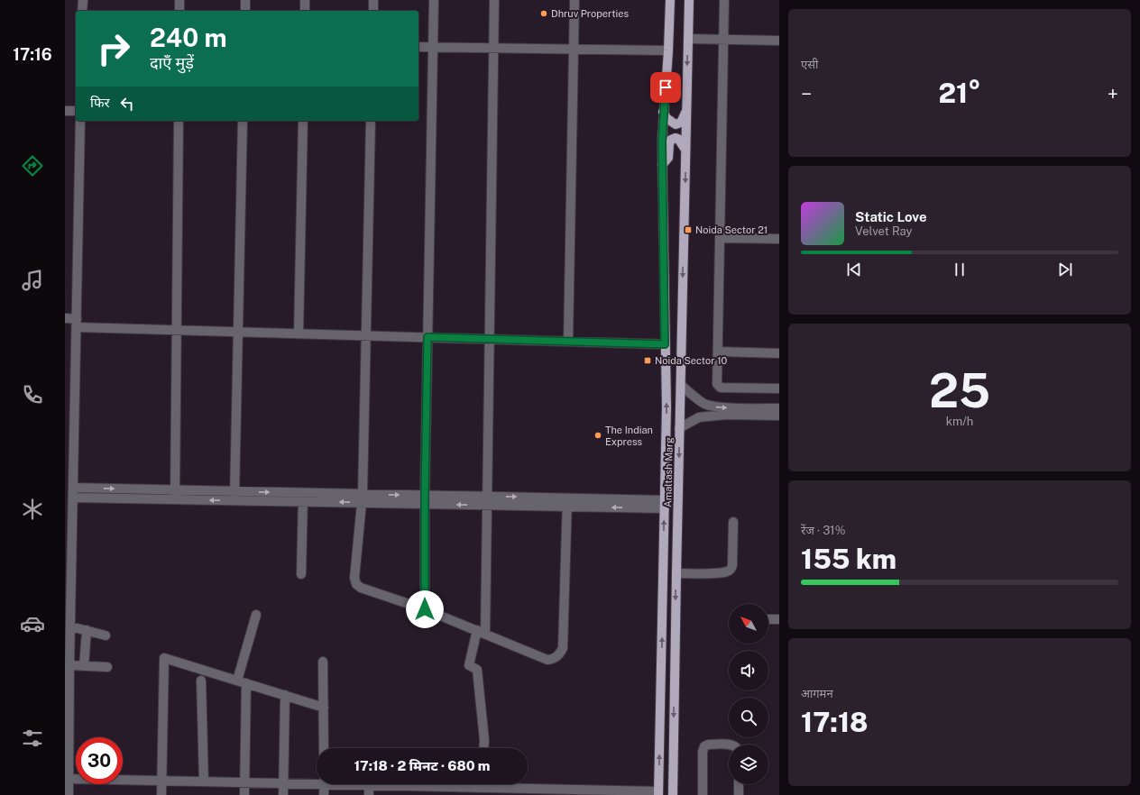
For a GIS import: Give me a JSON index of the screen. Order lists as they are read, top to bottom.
{
  "streets": {
    "main road": ["Amaltash Marg"]
  },
  "places": {
    "other": ["Dhruv Properties", "The Indian Express"],
    "transit": ["Noida Sector 21", "Noida Sector 10"]
  },
  "north": "top left",
  "page": {
    "tabs": "17:16",
    "tile": [
      "एसी",
      ["25", "km/h"],
      ["रेंज · 31%", "155 km"],
      ["आगमन", "17:18"]
    ],
    "turn": ["240 m", "दाएँ मुड़ें"],
    "heat": ["−", "21°", "+"],
    "then": "फिर",
    "song": ["Static Love", "Velvet Ray"],
    "limit": "30",
    "trip": "17:18 · 2 मिनट · 680 m"
  }
}
